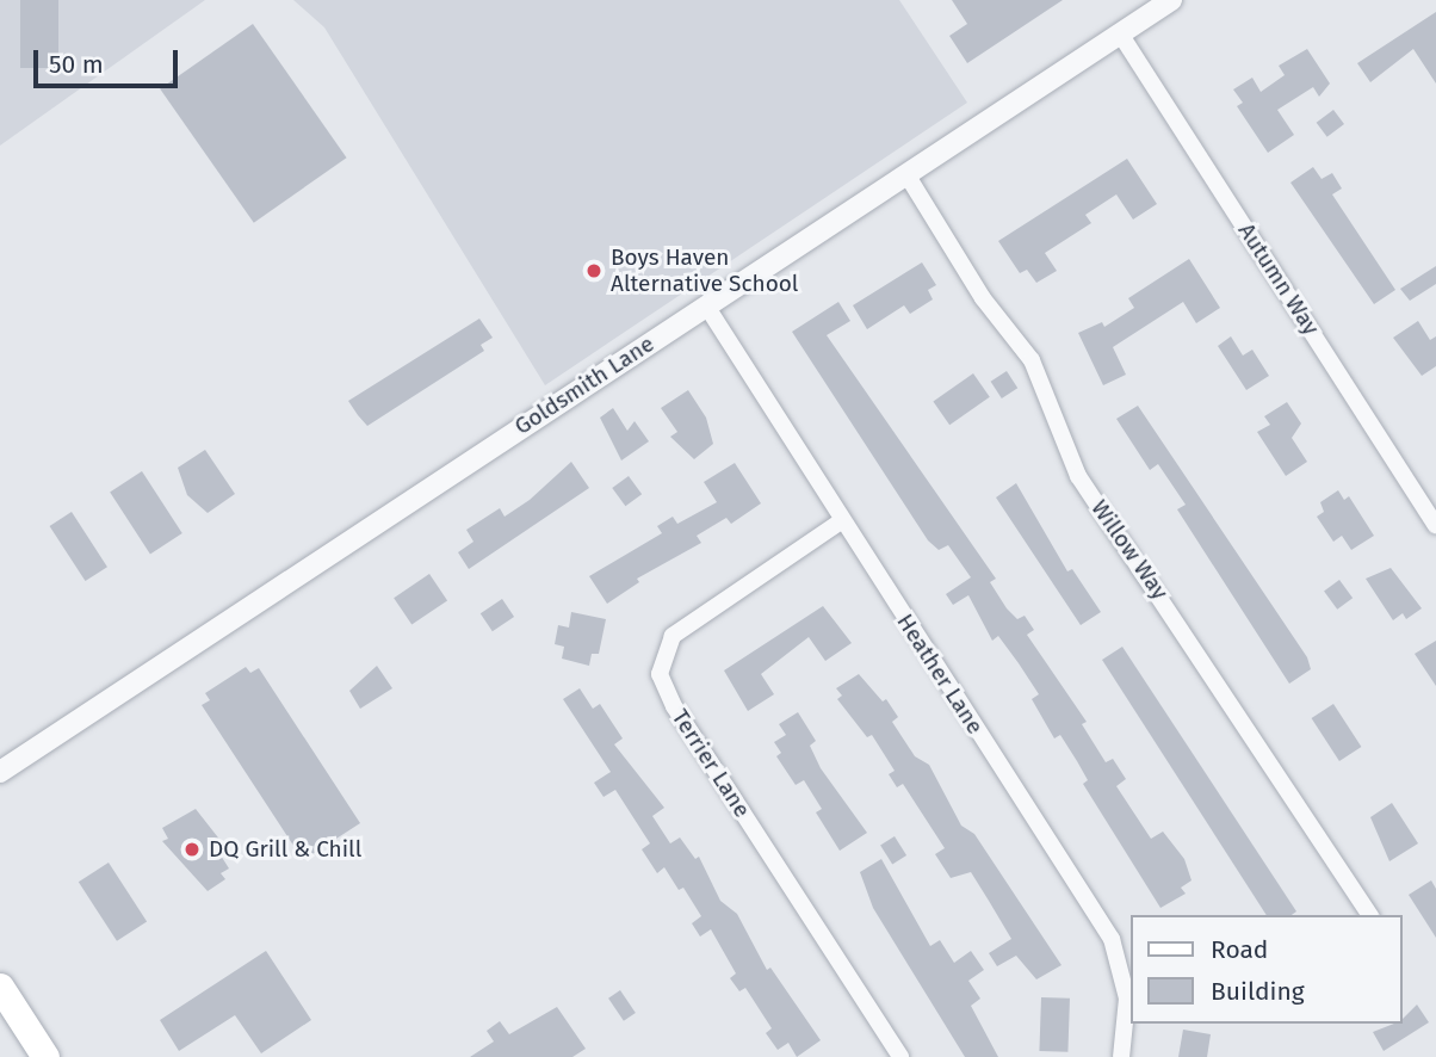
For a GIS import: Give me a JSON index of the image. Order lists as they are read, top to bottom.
{
  "streets": {
    "street": [
      "Autumn Way",
      "Goldsmith Lane",
      "Willow Way",
      "Heather Lane",
      "Terrier Lane"
    ]
  },
  "crossings": [
    ["Autumn Way", "Goldsmith Lane"],
    ["Goldsmith Lane", "Willow Way"],
    ["Goldsmith Lane", "Heather Lane"],
    ["Heather Lane", "Terrier Lane"]
  ],
  "places": ["Boys Haven Alternative School", "DQ Grill & Chill"],
  "legend": ["Road", "Building"],
  "scale_bar": "50 m"
}
